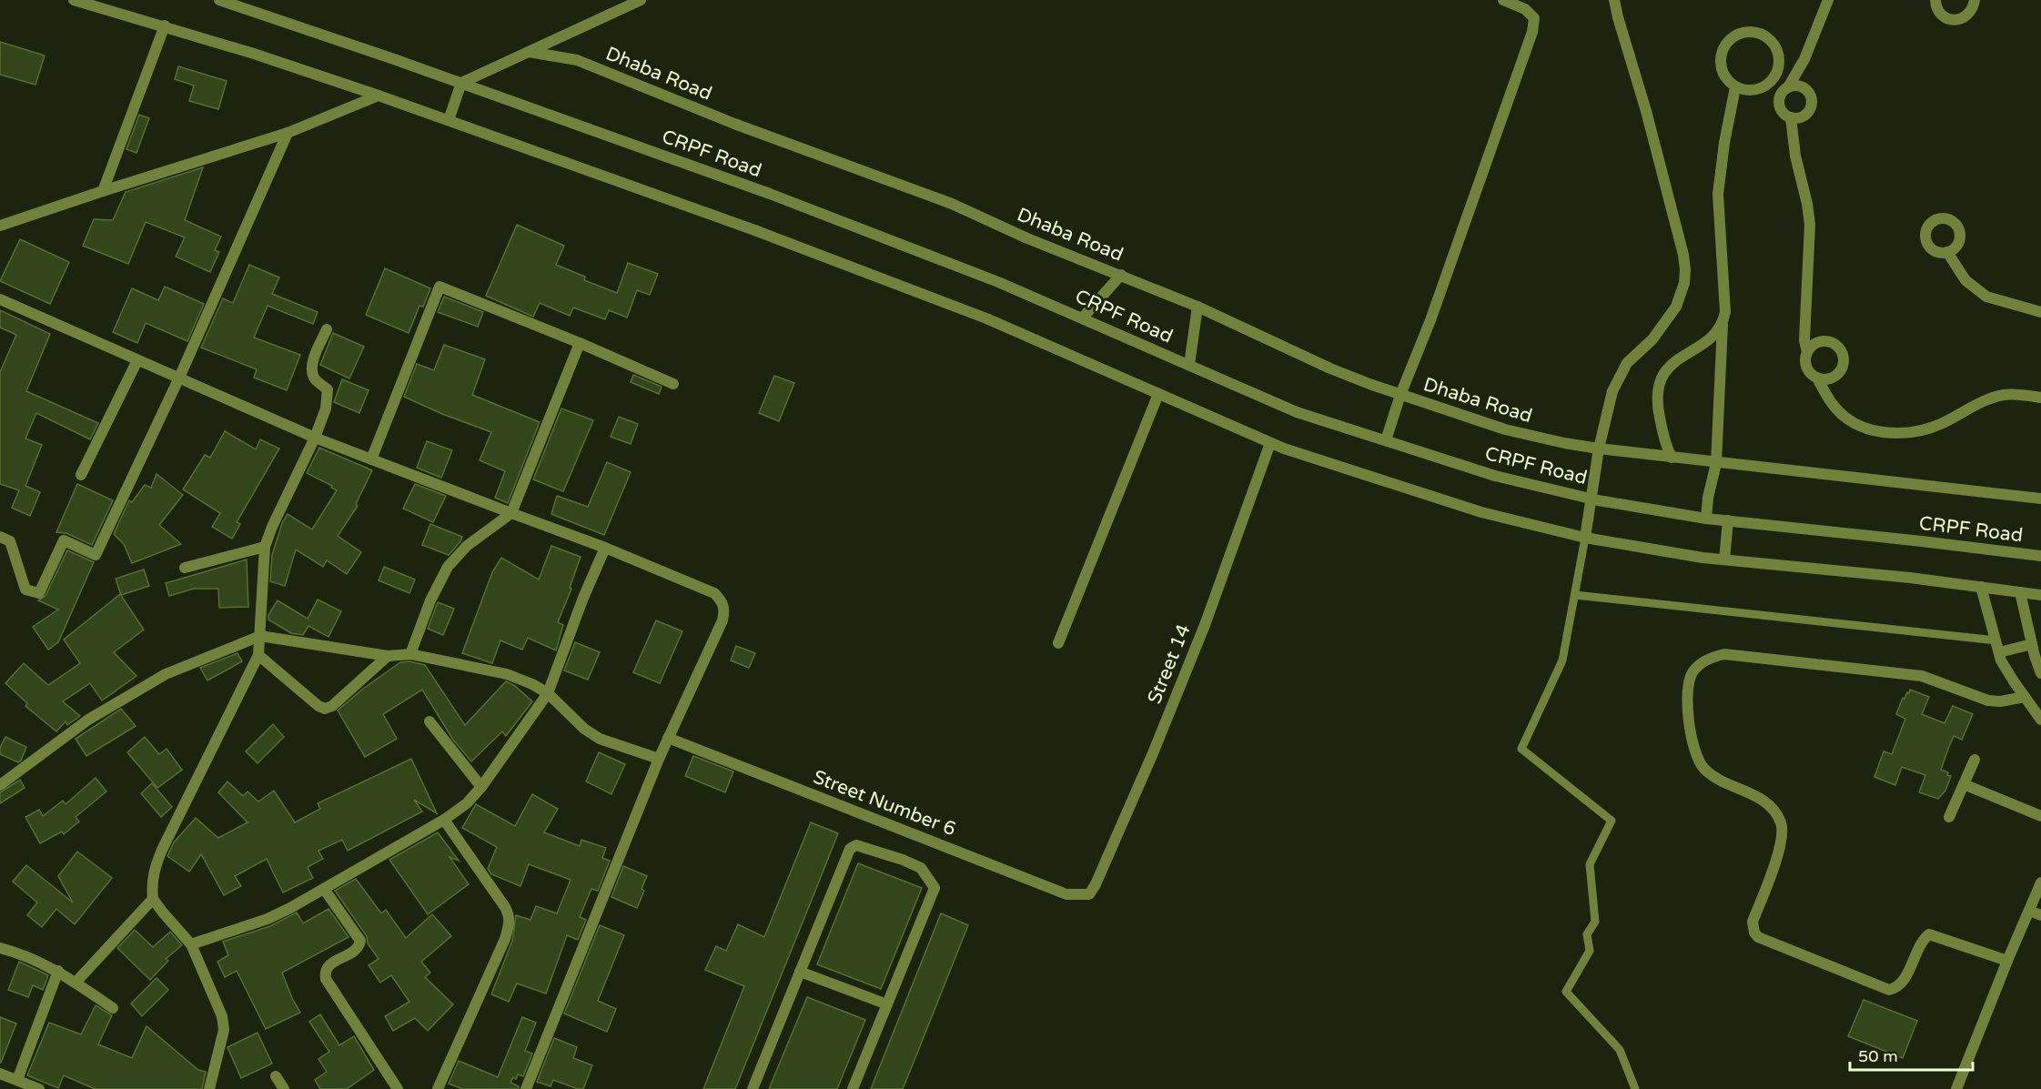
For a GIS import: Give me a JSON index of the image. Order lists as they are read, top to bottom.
{
  "streets": {
    "street": [
      "Dhaba Road",
      "CRPF Road",
      "Street 14",
      "Street Number 6"
    ]
  },
  "crossings": [
    ["Street 14", "Street Number 6"]
  ],
  "scale_bar": "50 m"
}
